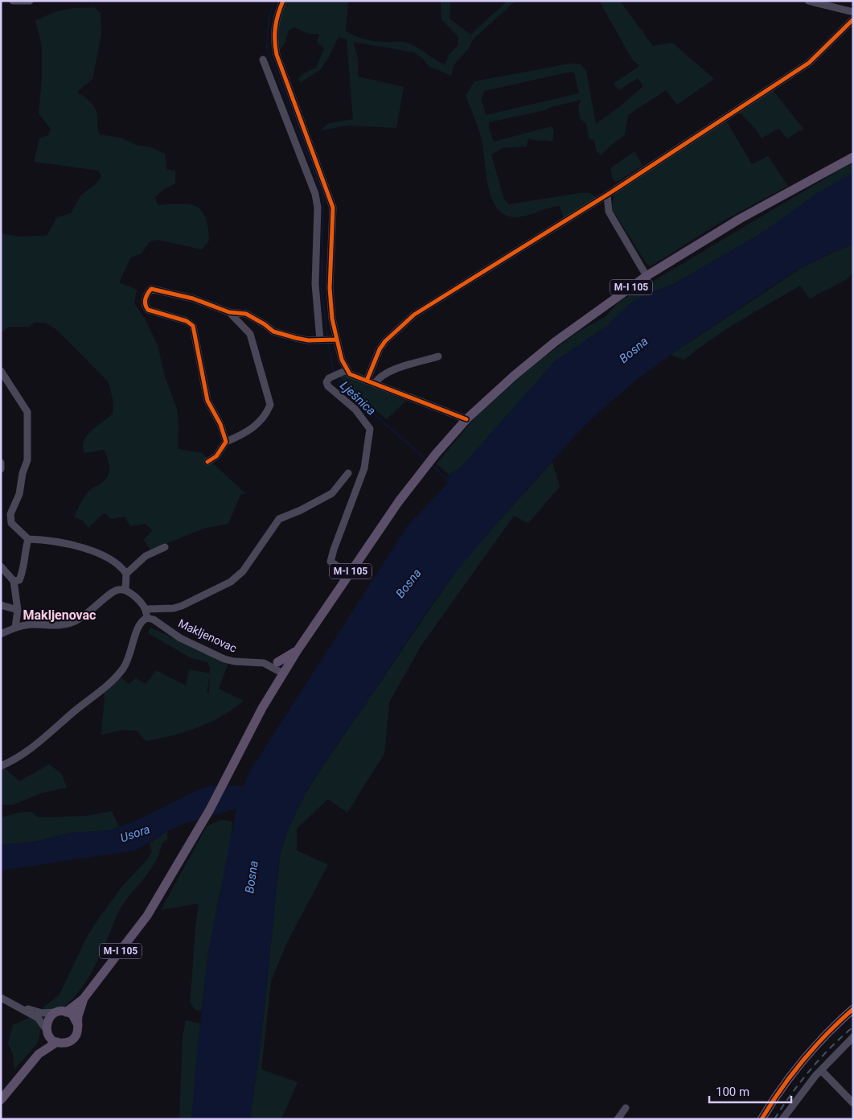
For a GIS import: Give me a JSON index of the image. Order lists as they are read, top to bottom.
{
  "streets": {
    "main road": ["M-I 105"],
    "street": ["Makljenovac"]
  },
  "crossings": [
    ["M-I 105", "Makljenovac"]
  ],
  "districts": ["Makljenovac"],
  "water": ["Bosna", "Lješnica", "Usora"],
  "scale_bar": "100 m"
}
